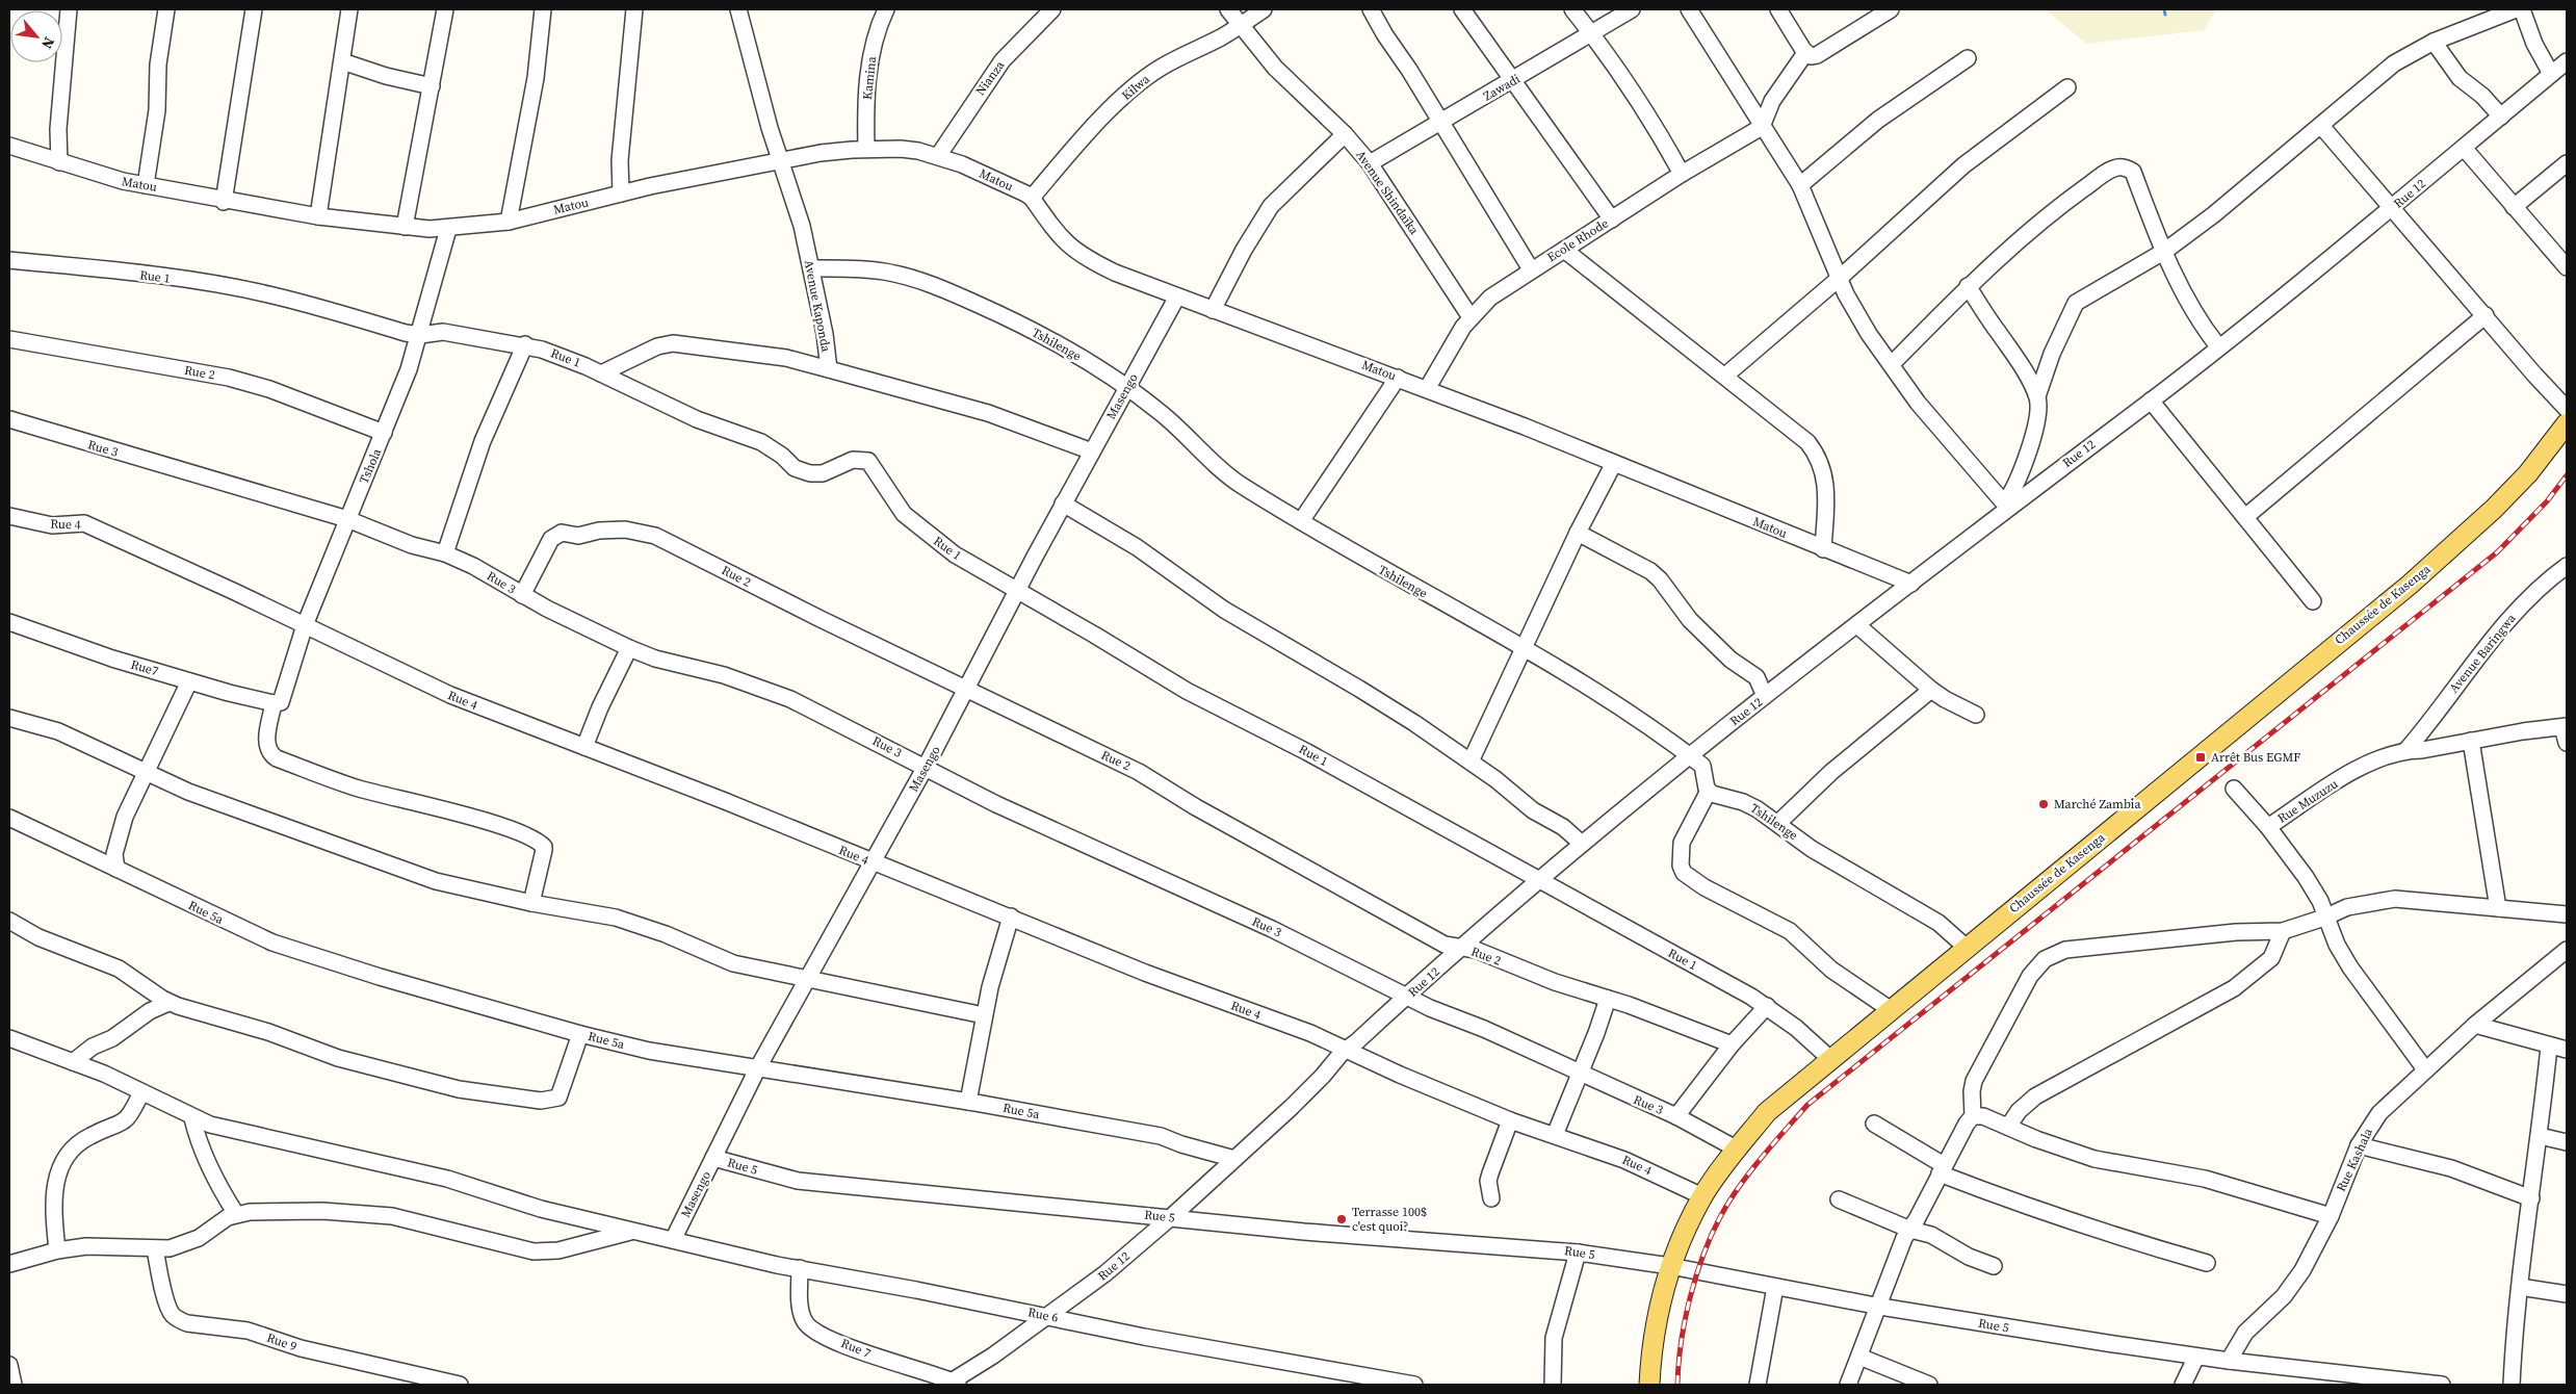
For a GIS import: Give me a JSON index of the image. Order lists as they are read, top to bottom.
{
  "streets": {
    "main road": ["Chaussée de Kasenga"],
    "street": [
      "Kamina",
      "Nianza",
      "Kilwa",
      "Zawadi",
      "Matou",
      "Avenue Shindaïka",
      "Rue 12",
      "Ecole Rhode",
      "Rue 1",
      "Avenue Kaponda",
      "Tshilenge",
      "Rue 2",
      "Masengo",
      "Rue 3",
      "Tshola",
      "Rue 4",
      "Avenue Baringwa",
      "Rue7",
      "Rue Muzuzu",
      "Rue 5a",
      "Rue Kashala",
      "Rue 5",
      "Rue 6",
      "Rue 9",
      "Rue 7"
    ]
  },
  "crossings": [
    ["Kamina", "Matou"],
    ["Nianza", "Matou"],
    ["Kilwa", "Matou"],
    ["Kilwa", "Avenue Shindaïka"],
    ["Zawadi", "Avenue Shindaïka"],
    ["Matou", "Rue 12"],
    ["Matou", "Ecole Rhode"],
    ["Matou", "Avenue Kaponda"],
    ["Matou", "Masengo"],
    ["Matou", "Tshola"],
    ["Avenue Shindaïka", "Ecole Rhode"],
    ["Rue 12", "Rue 1"],
    ["Rue 12", "Tshilenge"],
    ["Rue 12", "Rue 2"],
    ["Rue 12", "Rue 3"],
    ["Rue 12", "Rue 4"],
    ["Rue 12", "Rue 5a"],
    ["Rue 12", "Rue 5"],
    ["Rue 12", "Rue 6"],
    ["Rue 12", "Rue 7"],
    ["Rue 1", "Masengo"],
    ["Rue 1", "Tshola"],
    ["Rue 1", "Chaussée de Kasenga"],
    ["Avenue Kaponda", "Tshilenge"],
    ["Avenue Kaponda", "Masengo"],
    ["Tshilenge", "Masengo"],
    ["Tshilenge", "Chaussée de Kasenga"],
    ["Rue 2", "Masengo"],
    ["Rue 2", "Rue 3"],
    ["Rue 2", "Tshola"],
    ["Masengo", "Rue 3"],
    ["Masengo", "Rue 4"],
    ["Masengo", "Rue 5a"],
    ["Masengo", "Rue 5"],
    ["Masengo", "Rue 6"],
    ["Rue 3", "Tshola"],
    ["Rue 3", "Chaussée de Kasenga"],
    ["Tshola", "Rue 4"],
    ["Tshola", "Rue7"],
    ["Rue 4", "Chaussée de Kasenga"],
    ["Chaussée de Kasenga", "Rue 5"],
    ["Avenue Baringwa", "Rue Muzuzu"],
    ["Rue Muzuzu", "Rue Kashala"],
    ["Rue Kashala", "Rue 5"],
    ["Rue 6", "Rue 7"]
  ],
  "places": {
    "transit": ["Arrêt Bus EGMF"],
    "other": ["Marché Zambia", "Terrasse 100$ c'est quoi?"]
  },
  "north": "bottom right"
}
